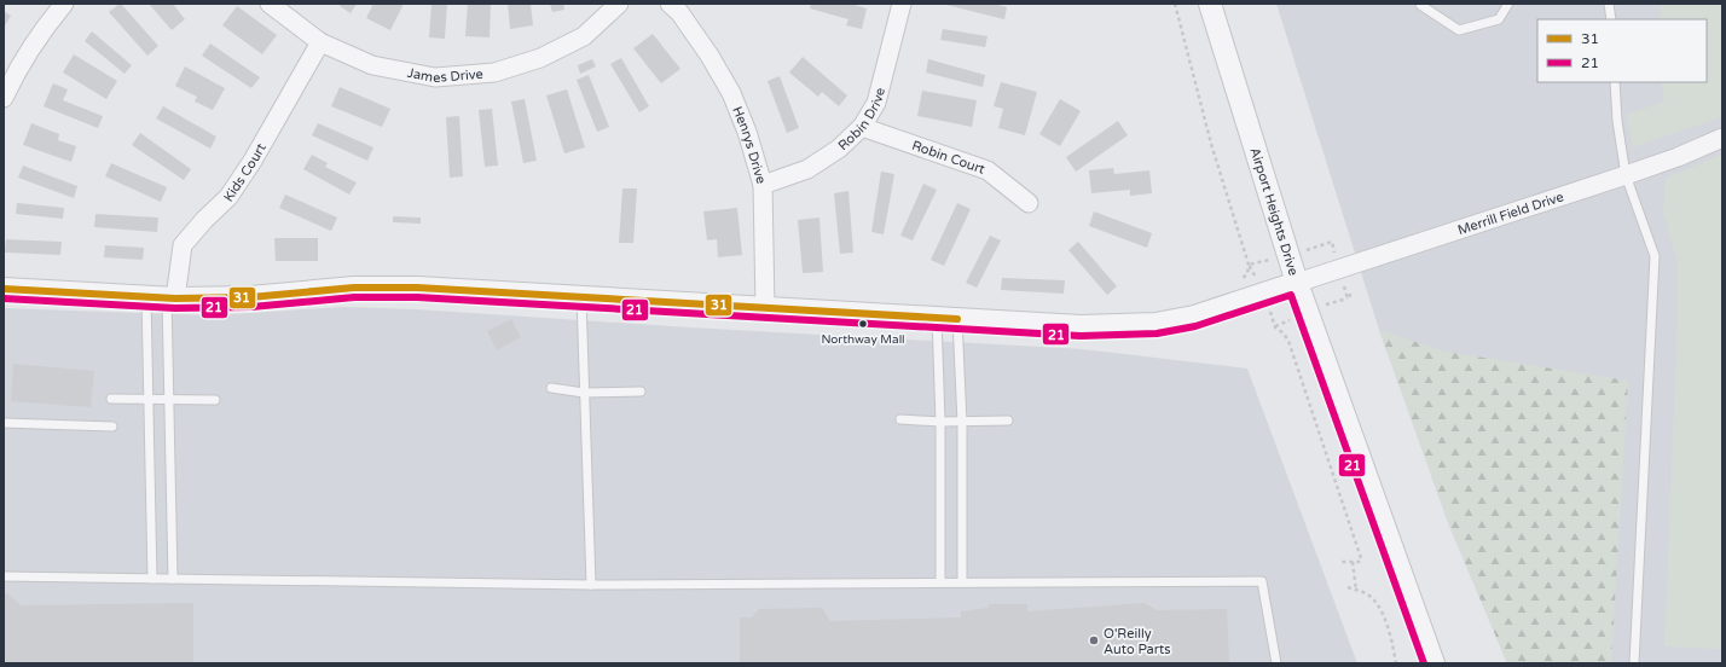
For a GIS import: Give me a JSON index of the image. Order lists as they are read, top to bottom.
{
  "streets": {
    "street": [
      "James Drive",
      "Robin Drive",
      "Henrys Drive",
      "Robin Court",
      "Kids Court",
      "Airport Heights Drive",
      "Merrill Field Drive"
    ]
  },
  "crossings": [
    ["James Drive", "Kids Court"],
    ["Robin Drive", "Henrys Drive"],
    ["Robin Drive", "Robin Court"],
    ["Airport Heights Drive", "Merrill Field Drive"]
  ],
  "places": ["Northway Mall", "O'Reilly Auto Parts"],
  "lines": ["transit line 31", "transit line 21"],
  "legend": ["31", "21"]
}
